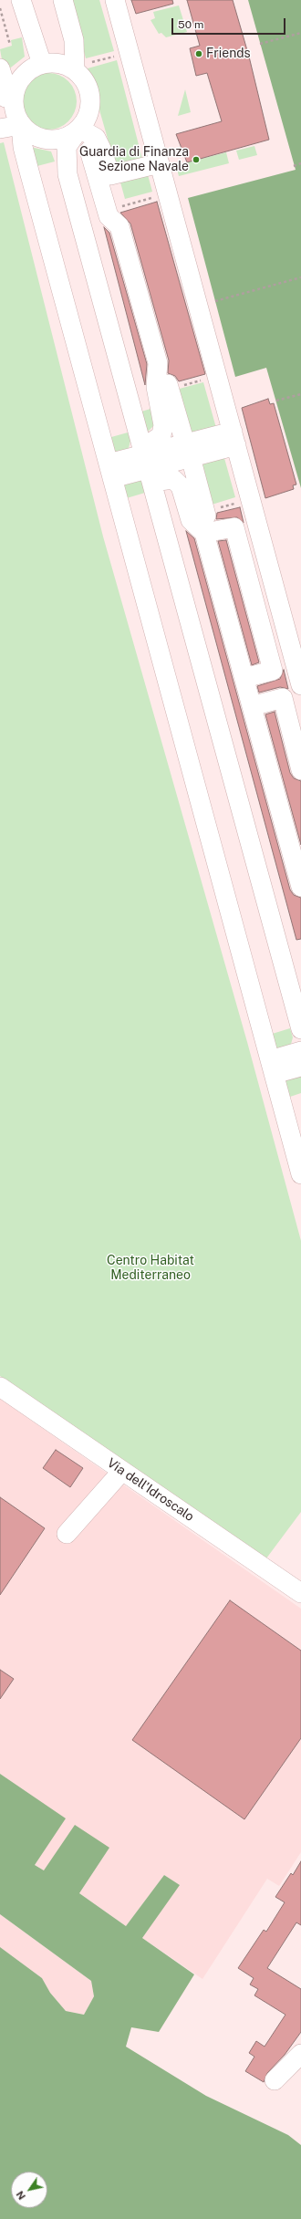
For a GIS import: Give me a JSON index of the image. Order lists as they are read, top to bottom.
{
  "streets": {
    "street": ["Via dell'Idroscalo"]
  },
  "parks": ["Centro Habitat Mediterraneo"],
  "places": ["Friends", "Guardia di Finanza Sezione Navale"],
  "scale_bar": "50 m",
  "north": "bottom left"
}
